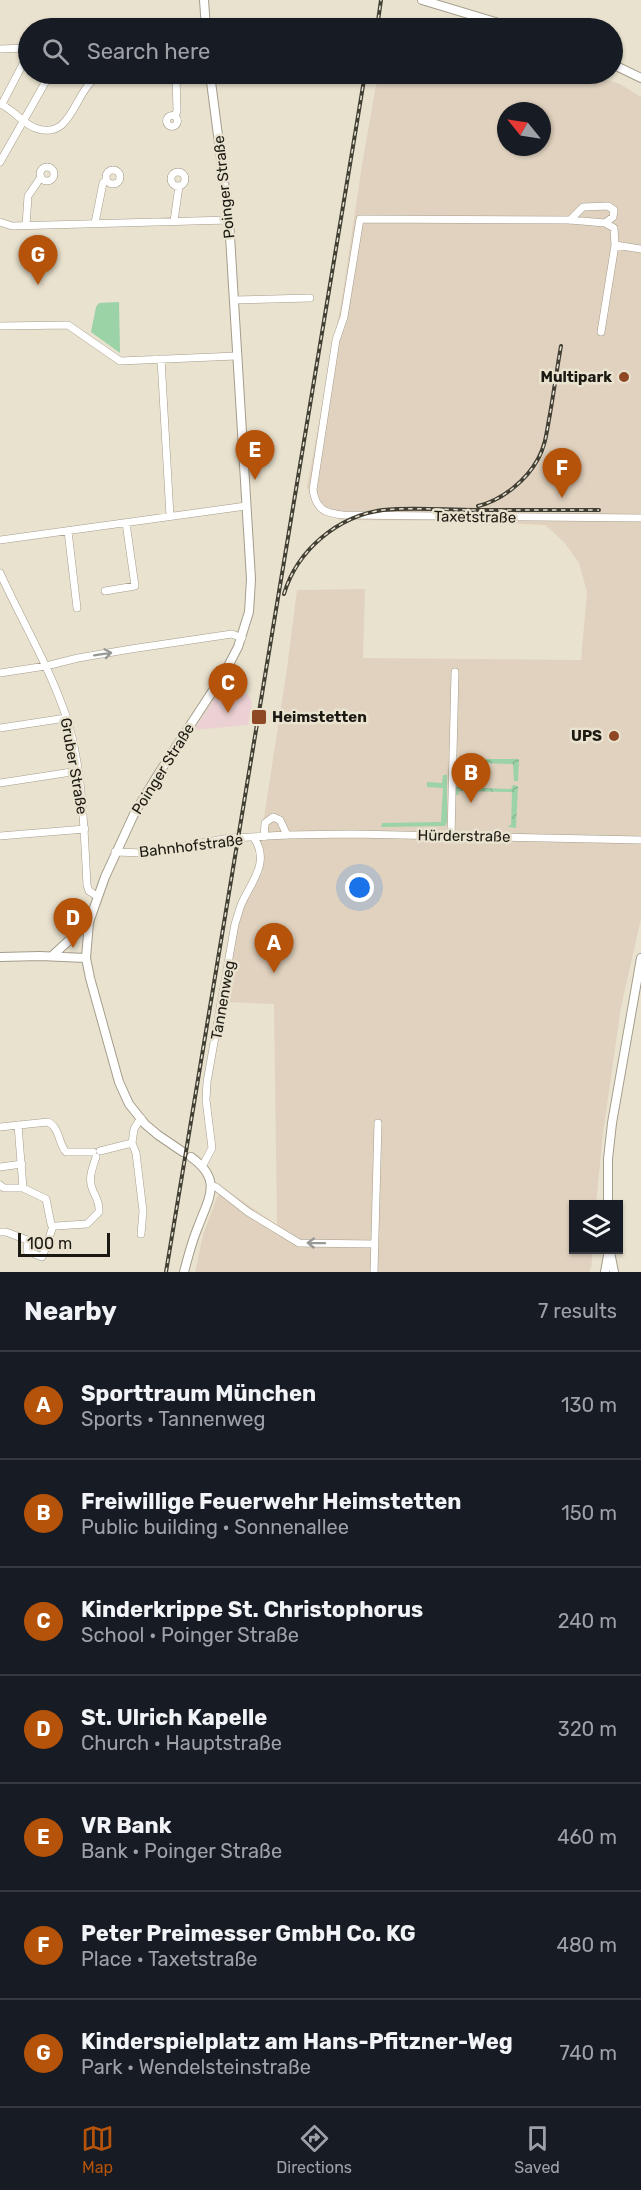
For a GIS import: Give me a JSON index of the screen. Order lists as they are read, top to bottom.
{
  "streets": {
    "street": [
      "Poinger Straße",
      "Taxetstraße",
      "Gruber Straße",
      "Hürderstraße",
      "Bahnhofstraße",
      "Tannenweg"
    ]
  },
  "crossings": [
    ["Poinger Straße", "Bahnhofstraße"],
    ["Hürderstraße", "Bahnhofstraße"],
    ["Hürderstraße", "Tannenweg"],
    ["Bahnhofstraße", "Tannenweg"]
  ],
  "places": {
    "other": ["Multipark", "UPS"],
    "transit": ["Heimstetten"]
  },
  "scale_bar": "100 m",
  "north": "top left",
  "page": {
    "search": "Search here",
    "pins": [
      "G",
      "E",
      "F",
      "C",
      "B",
      "D",
      "A"
    ],
    "scale": "100 m",
    "heading": ["Nearby", "7 results"],
    "list": [
      {
        "mark": "A",
        "name": "Sporttraum München",
        "note": "Sports · Tannenweg",
        "value": "130 m"
      },
      {
        "mark": "B",
        "name": "Freiwillige Feuerwehr Heimstetten",
        "note": "Public building · Sonnenallee",
        "value": "150 m"
      },
      {
        "mark": "C",
        "name": "Kinderkrippe St. Christophorus",
        "note": "School · Poinger Straße",
        "value": "240 m"
      },
      {
        "mark": "D",
        "name": "St. Ulrich Kapelle",
        "note": "Church · Hauptstraße",
        "value": "320 m"
      },
      {
        "mark": "E",
        "name": "VR Bank",
        "note": "Bank · Poinger Straße",
        "value": "460 m"
      },
      {
        "mark": "F",
        "name": "Peter Preimesser GmbH Co. KG",
        "note": "Place · Taxetstraße",
        "value": "480 m"
      },
      {
        "mark": "G",
        "name": "Kinderspielplatz am Hans-Pfitzner-Weg",
        "note": "Park · Wendelsteinstraße",
        "value": "740 m"
      }
    ],
    "nav": ["Map", "Directions", "Saved"]
  }
}
